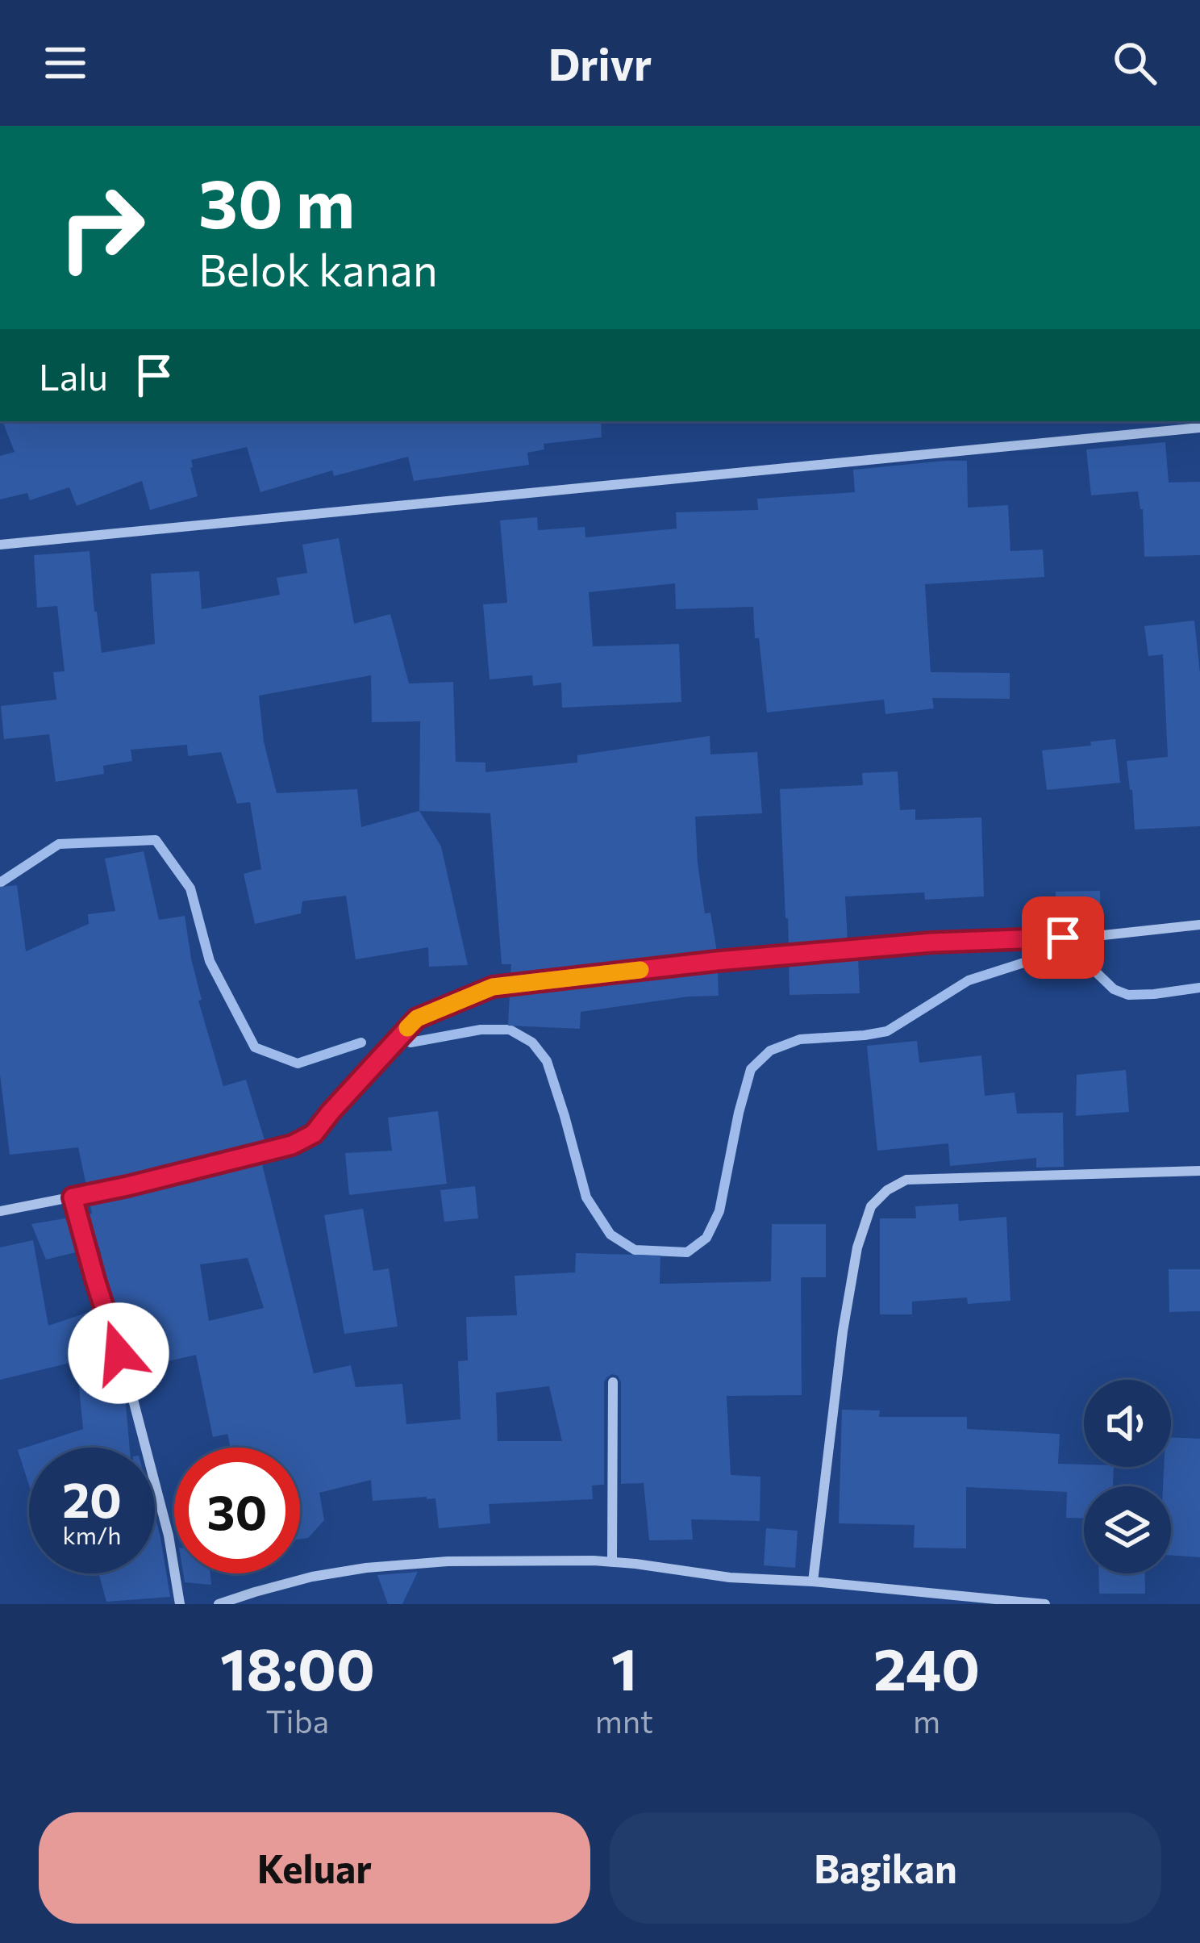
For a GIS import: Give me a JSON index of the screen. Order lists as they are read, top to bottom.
{
  "page": {
    "header": "Drivr",
    "turn": ["30 m", "Belok kanan"],
    "then": "Lalu",
    "speed": "20 km/h",
    "limit": "30",
    "eta": [
      "18:00",
      "Tiba",
      "1",
      "mnt",
      "240",
      "m"
    ],
    "buttons": ["Keluar", "Bagikan"]
  }
}
